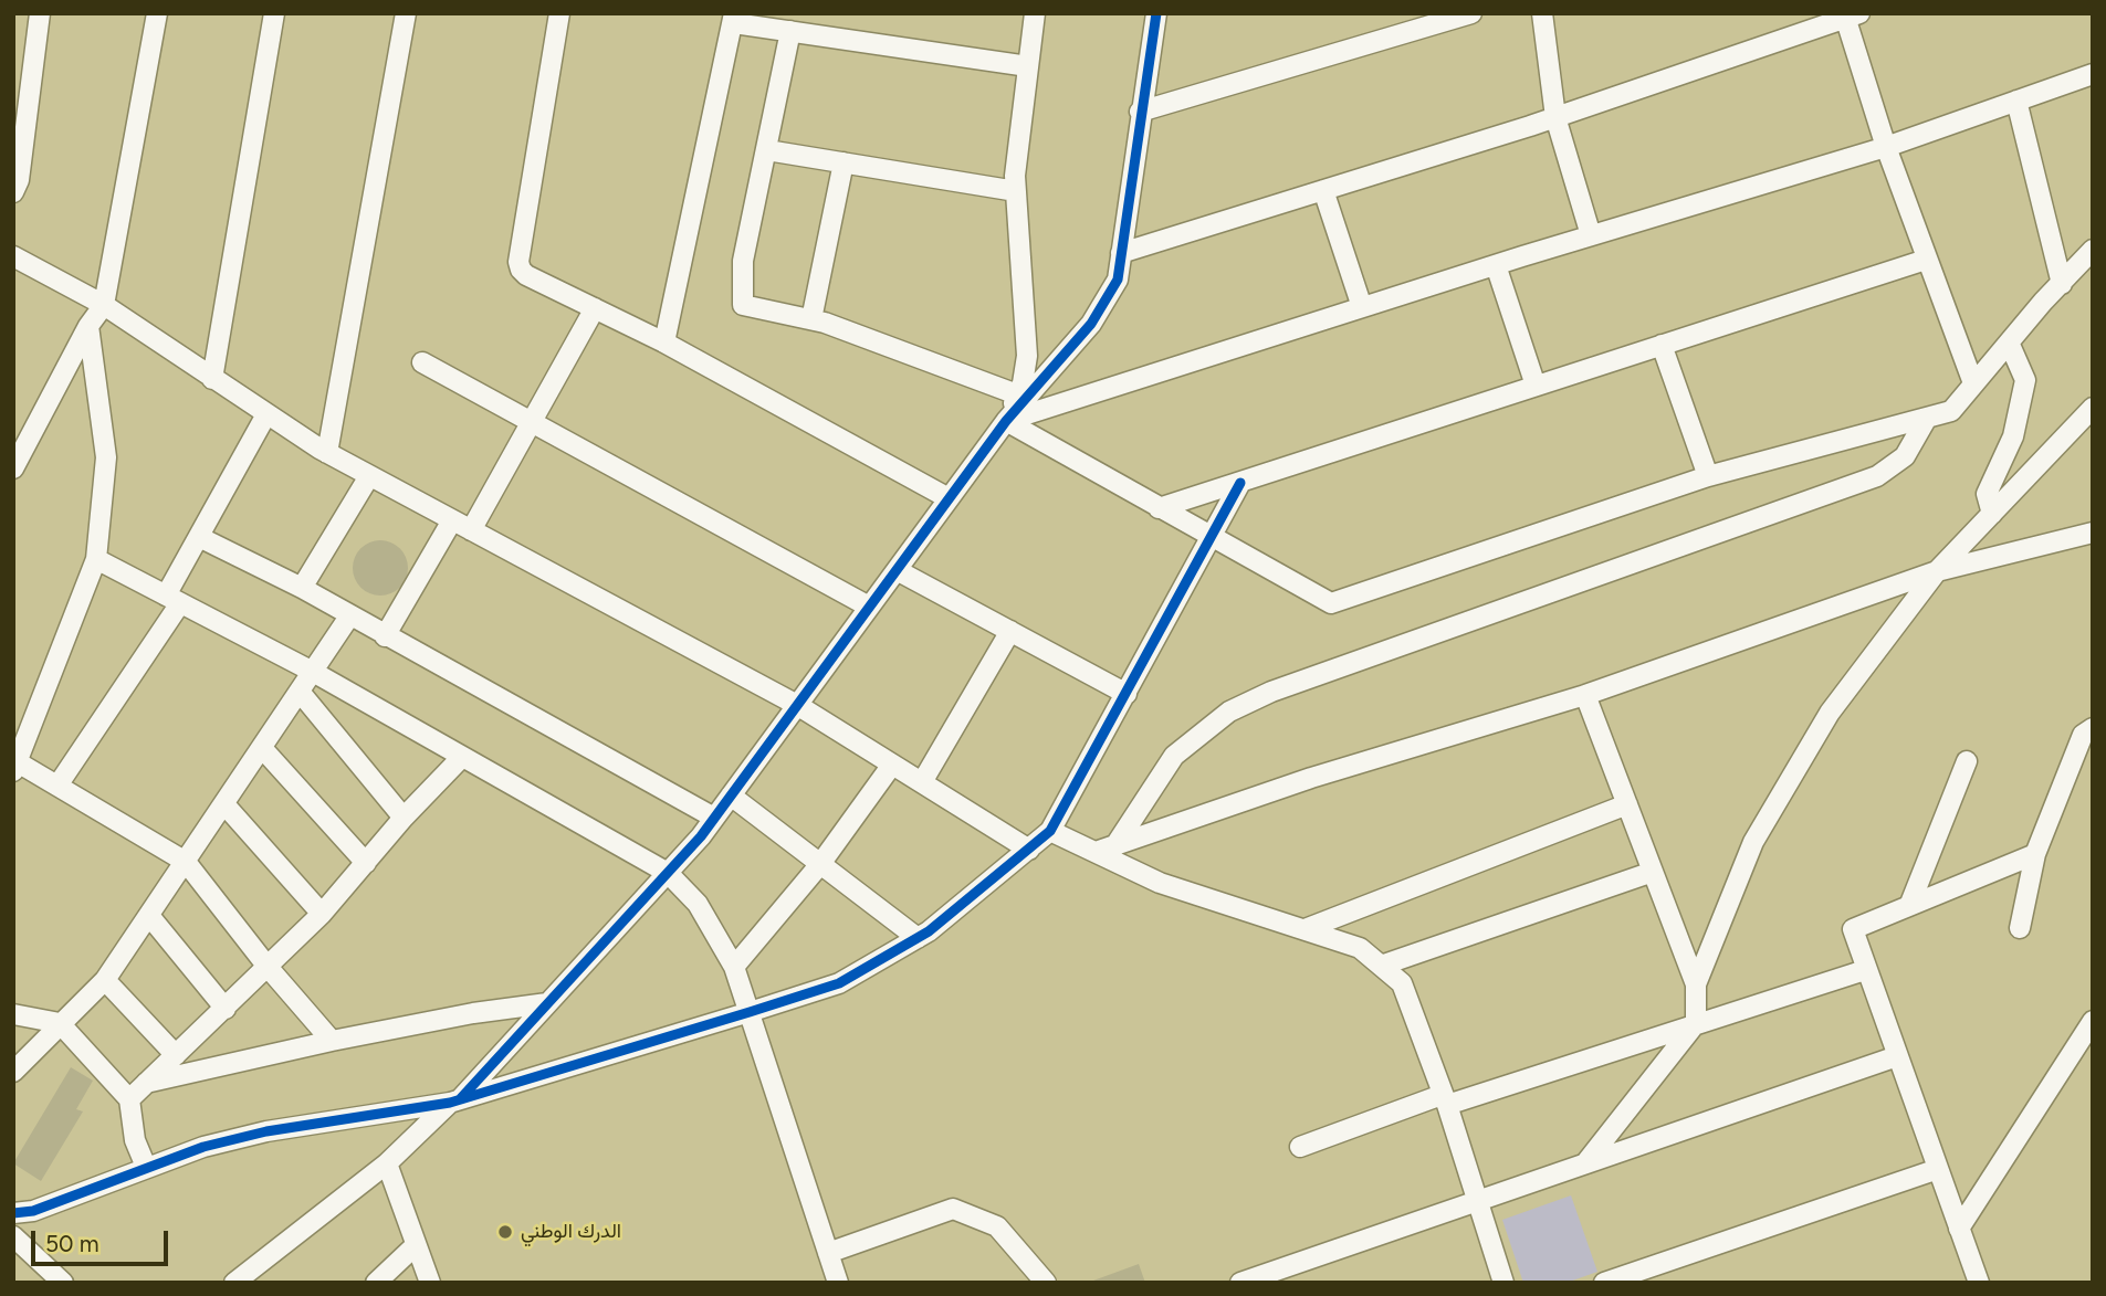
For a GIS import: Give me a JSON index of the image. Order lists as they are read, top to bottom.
{
  "places": ["الدرك الوطني"],
  "scale_bar": "50 m"
}
